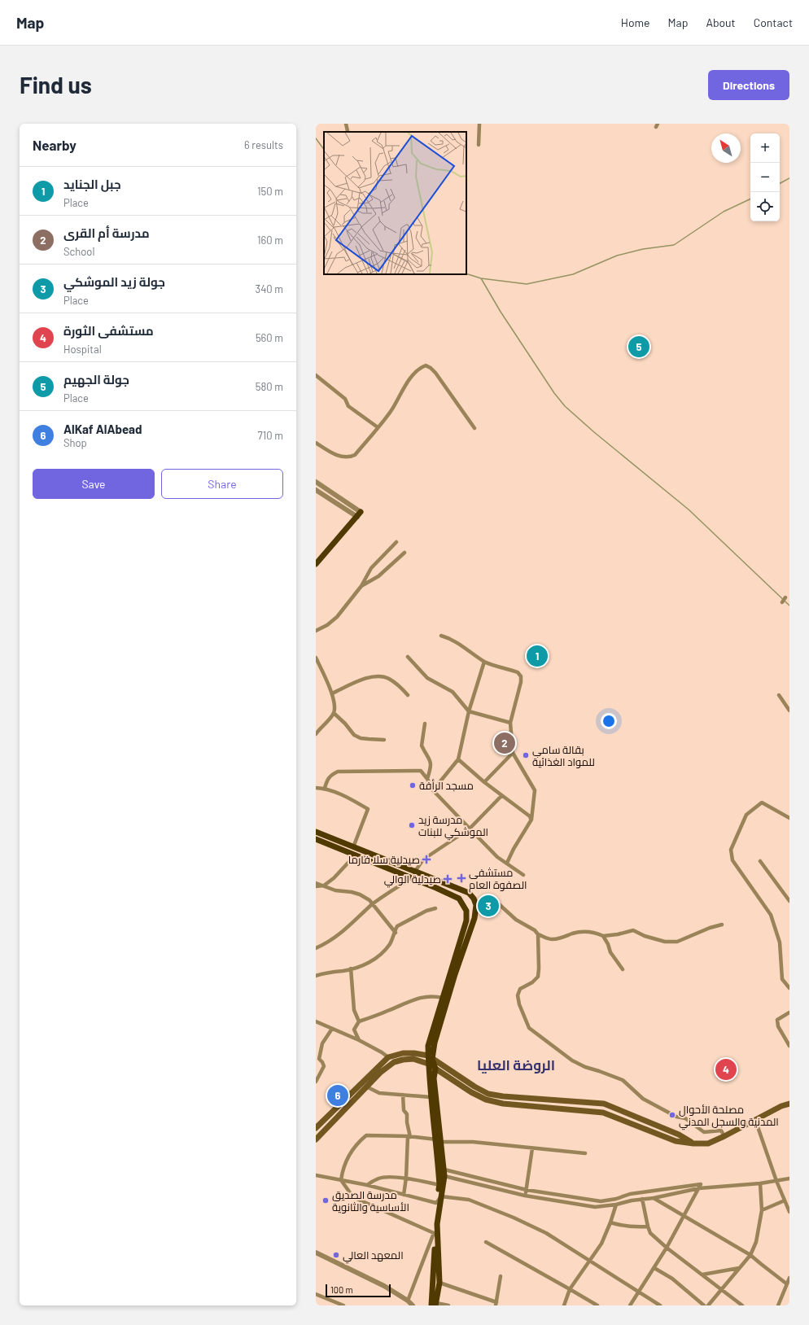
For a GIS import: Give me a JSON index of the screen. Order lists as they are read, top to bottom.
{
  "districts": ["الروضة العليا"],
  "places": {
    "other": [
      "بقالة سامي للمواد الغذائية",
      "مسجد الرأفة",
      "مدرسة زيد الموشكي للبنات",
      "مصلحة الأحوال المدنية والسجل المدني",
      "مدرسة الصديق الأساسية والثانوية",
      "المعهد العالي"
    ],
    "health": ["صيدلية سلا فارما", "مستشفى الصفوة العام", "صيدلية الوالي"]
  },
  "scale_bar": "100 m",
  "north": "top left",
  "page": {
    "header": "Map",
    "nav": [
      "Home",
      "Map",
      "About",
      "Contact"
    ],
    "buttons": [
      "Directions",
      ["Save", "Share"]
    ],
    "title": "Find us",
    "heading": ["Nearby", "6 results"],
    "map_buttons": ["+", "−"],
    "list": [
      {
        "mark": "1",
        "name": "جبل الجنايد",
        "note": "Place",
        "value": "150 m"
      },
      {
        "mark": "2",
        "name": "مدرسة أم القرى",
        "note": "School",
        "value": "160 m"
      },
      {
        "mark": "3",
        "name": "جولة زيد الموشكي",
        "note": "Place",
        "value": "340 m"
      },
      {
        "mark": "4",
        "name": "مستشفى الثورة",
        "note": "Hospital",
        "value": "560 m"
      },
      {
        "mark": "5",
        "name": "جولة الجهيم",
        "note": "Place",
        "value": "580 m"
      },
      {
        "mark": "6",
        "name": "AlKaf AlAbead",
        "note": "Shop",
        "value": "710 m"
      }
    ],
    "pins": [
      "5",
      "1",
      "2",
      "3",
      "4",
      "6"
    ],
    "scale": "100 m"
  }
}
